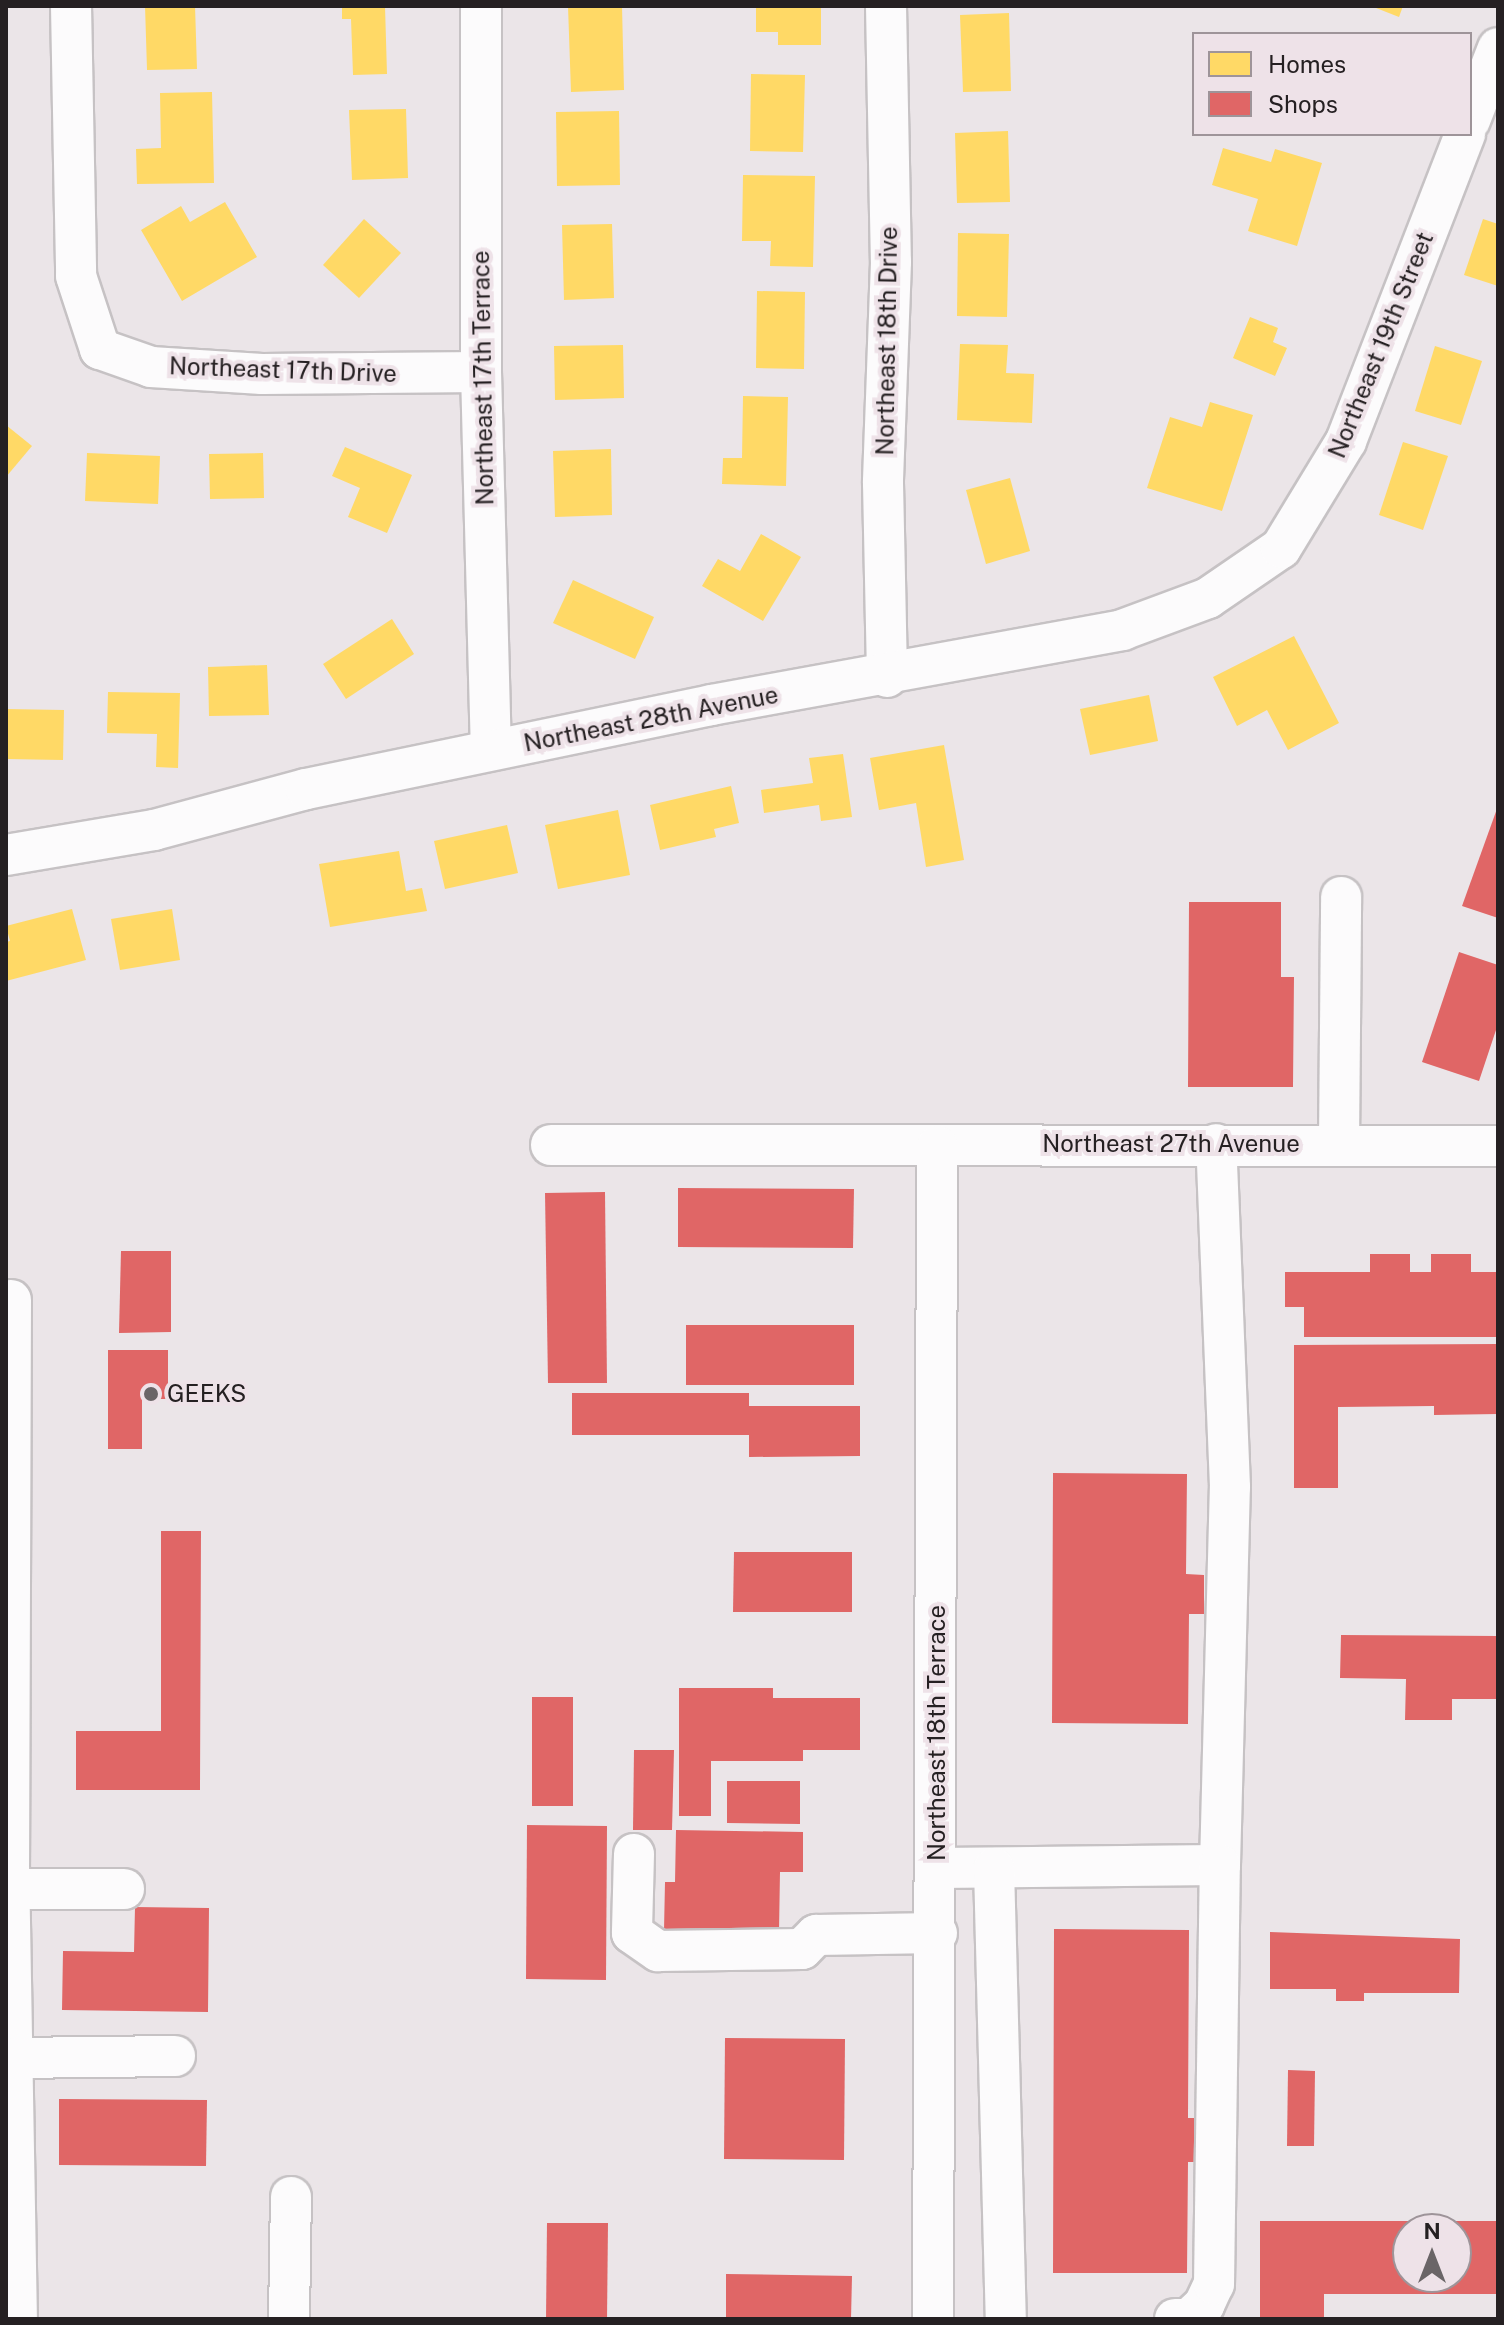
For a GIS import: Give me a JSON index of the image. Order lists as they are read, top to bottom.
{
  "streets": {
    "street": [
      "Northeast 18th Drive",
      "Northeast 19th Street",
      "Northeast 17th Drive",
      "Northeast 17th Terrace",
      "Northeast 28th Avenue",
      "Northeast 27th Avenue",
      "Northeast 18th Terrace"
    ]
  },
  "crossings": [
    ["Northeast 18th Drive", "Northeast 28th Avenue"],
    ["Northeast 19th Street", "Northeast 28th Avenue"],
    ["Northeast 17th Drive", "Northeast 17th Terrace"],
    ["Northeast 17th Terrace", "Northeast 28th Avenue"],
    ["Northeast 27th Avenue", "Northeast 18th Terrace"]
  ],
  "places": ["GEEKS"],
  "legend": ["Homes", "Shops"],
  "north": "top"
}
